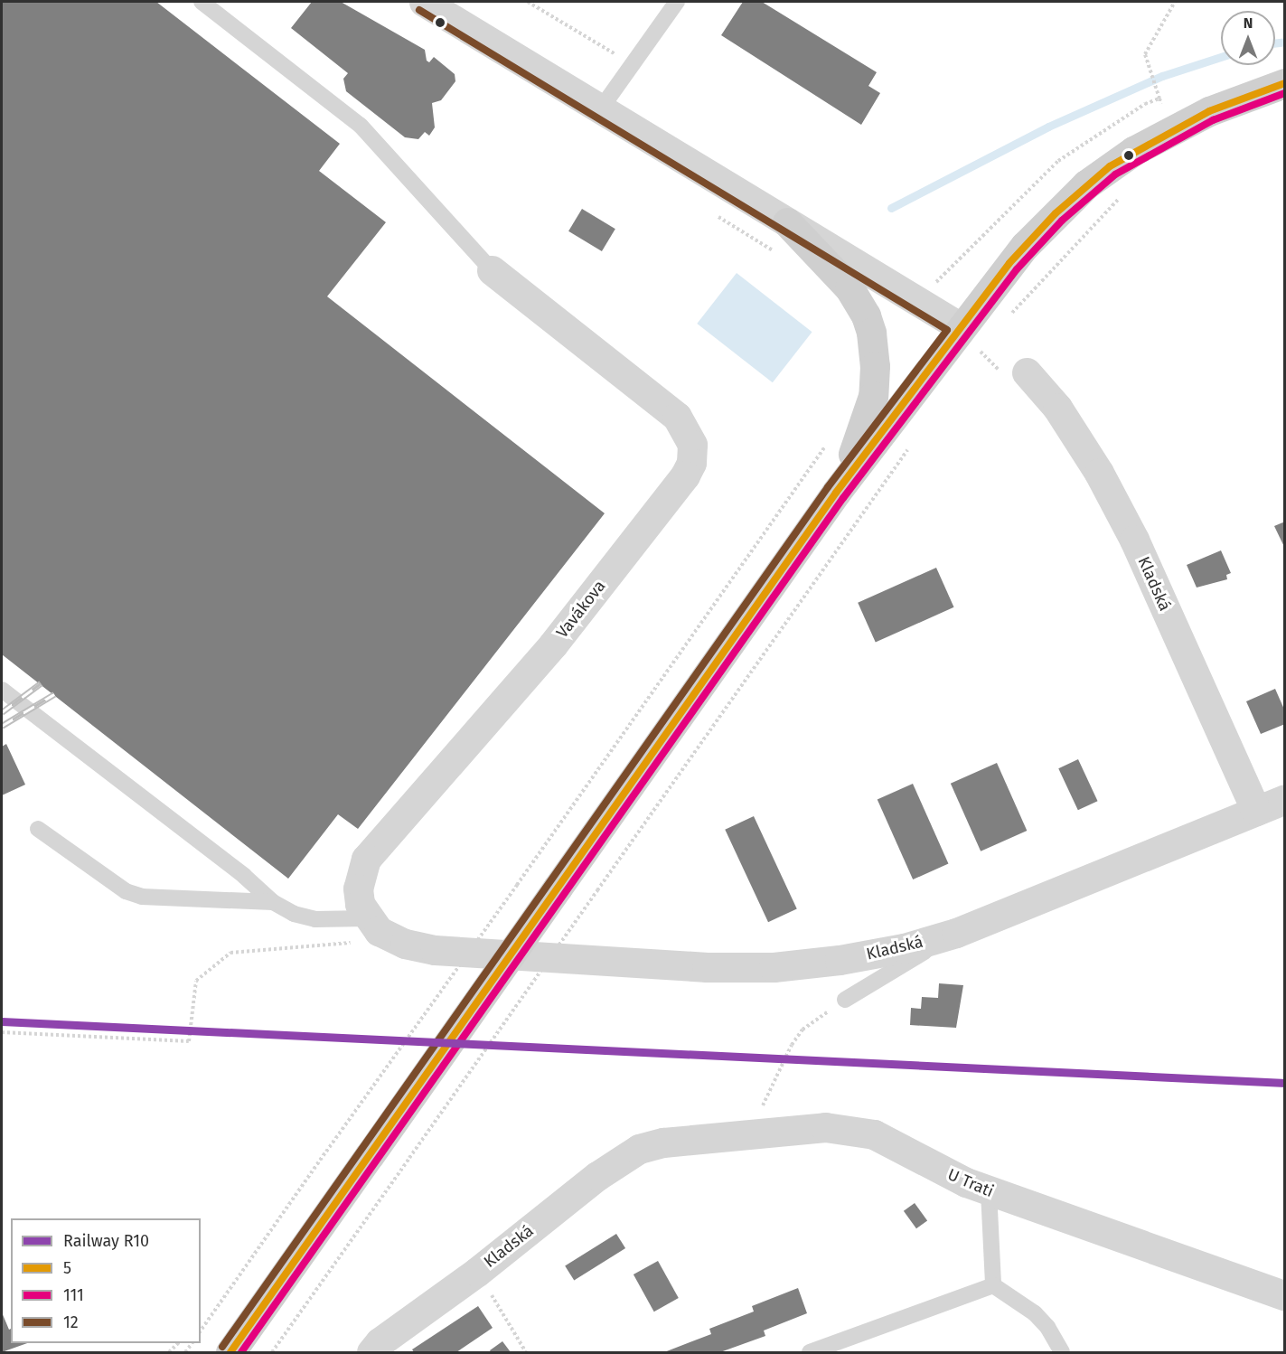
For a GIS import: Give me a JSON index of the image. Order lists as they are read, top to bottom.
{
  "streets": {
    "street": ["Kladská", "Vavákova", "U Trati"]
  },
  "crossings": [
    ["Kladská", "U Trati"]
  ],
  "lines": [
    "transit line 12",
    "transit line 5",
    "transit line 111",
    "rail line R10"
  ],
  "legend": [
    "Railway R10",
    "5",
    "111",
    "12"
  ],
  "north": "top"
}
